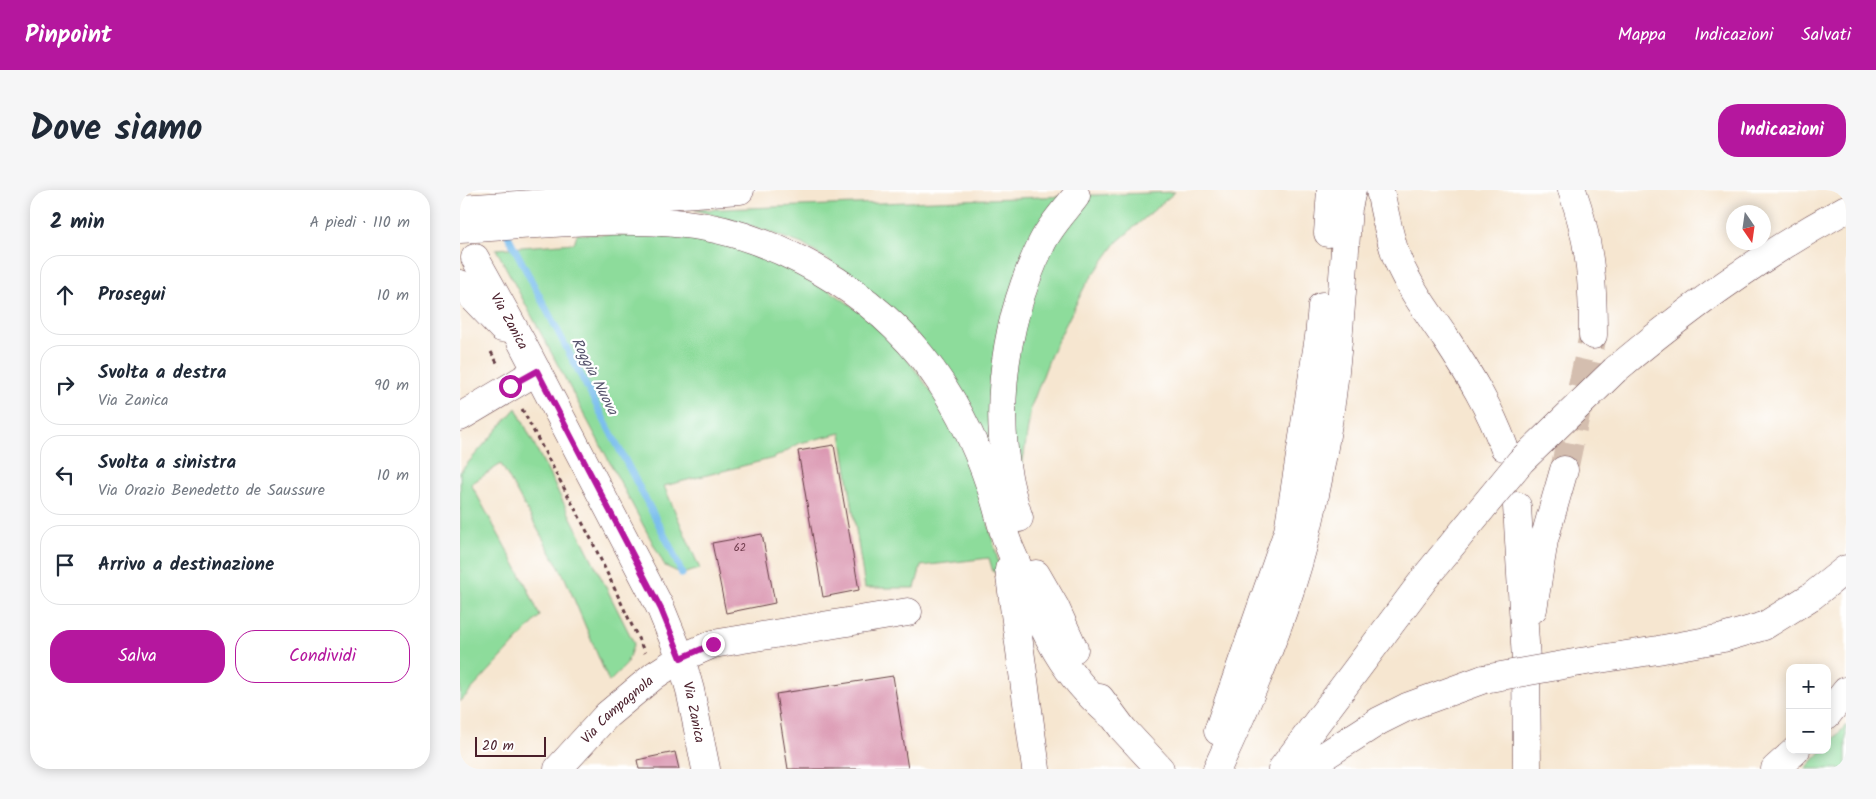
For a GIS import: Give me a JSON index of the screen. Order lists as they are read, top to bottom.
{
  "streets": {
    "main road": ["Via Zanica", "Via Campagnola"]
  },
  "crossings": [
    ["Via Zanica", "Via Campagnola"]
  ],
  "water": ["Roggia Nuova"],
  "house_numbers": ["62"],
  "scale_bar": "20 m",
  "north": "bottom",
  "page": {
    "header": "Pinpoint",
    "nav": ["Mappa", "Indicazioni", "Salvati"],
    "title": "Dove siamo",
    "buttons": [
      "Indicazioni",
      ["Salva", "Condividi"]
    ],
    "heading": ["2 min", "A piedi · 110 m"],
    "list": [
      ["Prosegui", "10 m"],
      ["Svolta a destra", "Via Zanica", "90 m"],
      ["Svolta a sinistra", "Via Orazio Benedetto de Saussure", "10 m"],
      "Arrivo a destinazione"
    ],
    "map_buttons": ["+", "−"],
    "scale": "20 m"
  }
}
